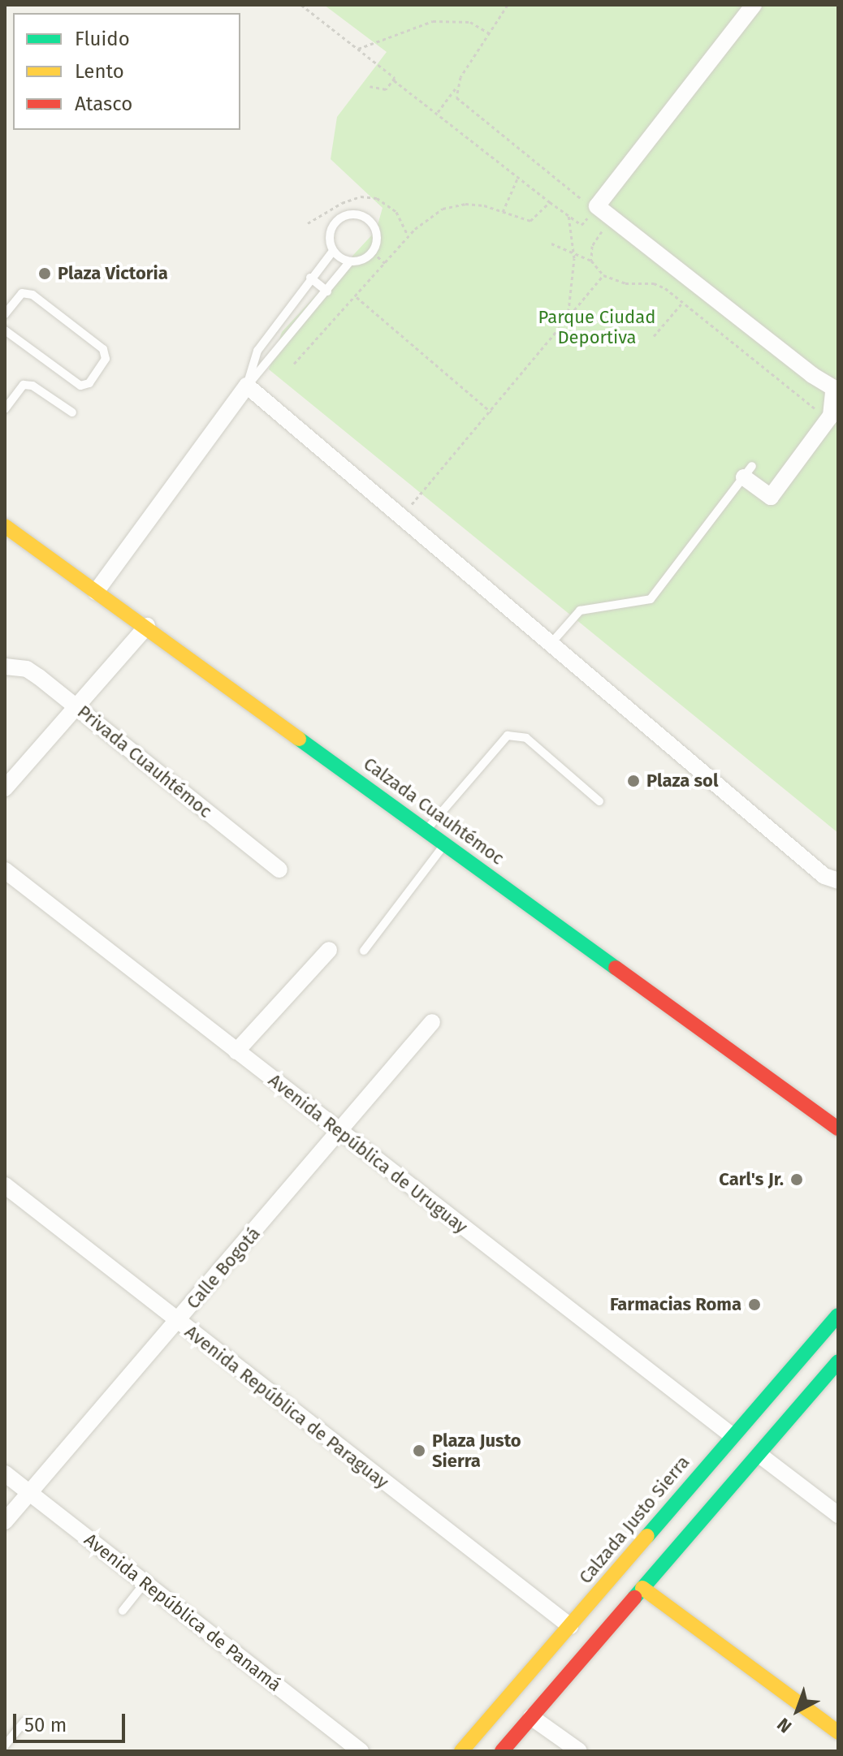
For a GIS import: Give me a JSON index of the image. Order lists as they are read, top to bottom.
{
  "streets": {
    "main road": ["Calzada Cuauhtémoc", "Calzada Justo Sierra"],
    "street": [
      "Privada Cuauhtémoc",
      "Avenida República de Uruguay",
      "Calle Bogotá",
      "Avenida República de Paraguay",
      "Avenida República de Panamá"
    ]
  },
  "crossings": [
    ["Avenida República de Uruguay", "Calle Bogotá"],
    ["Avenida República de Uruguay", "Calzada Justo Sierra"],
    ["Calle Bogotá", "Avenida República de Paraguay"],
    ["Calle Bogotá", "Avenida República de Panamá"],
    ["Avenida República de Paraguay", "Calzada Justo Sierra"]
  ],
  "parks": ["Parque Ciudad Deportiva"],
  "places": [
    "Plaza Victoria",
    "Plaza sol",
    "Carl's Jr.",
    "Farmacias Roma",
    "Plaza Justo Sierra"
  ],
  "legend": ["Fluido", "Lento", "Atasco"],
  "scale_bar": "50 m",
  "north": "bottom left"
}
